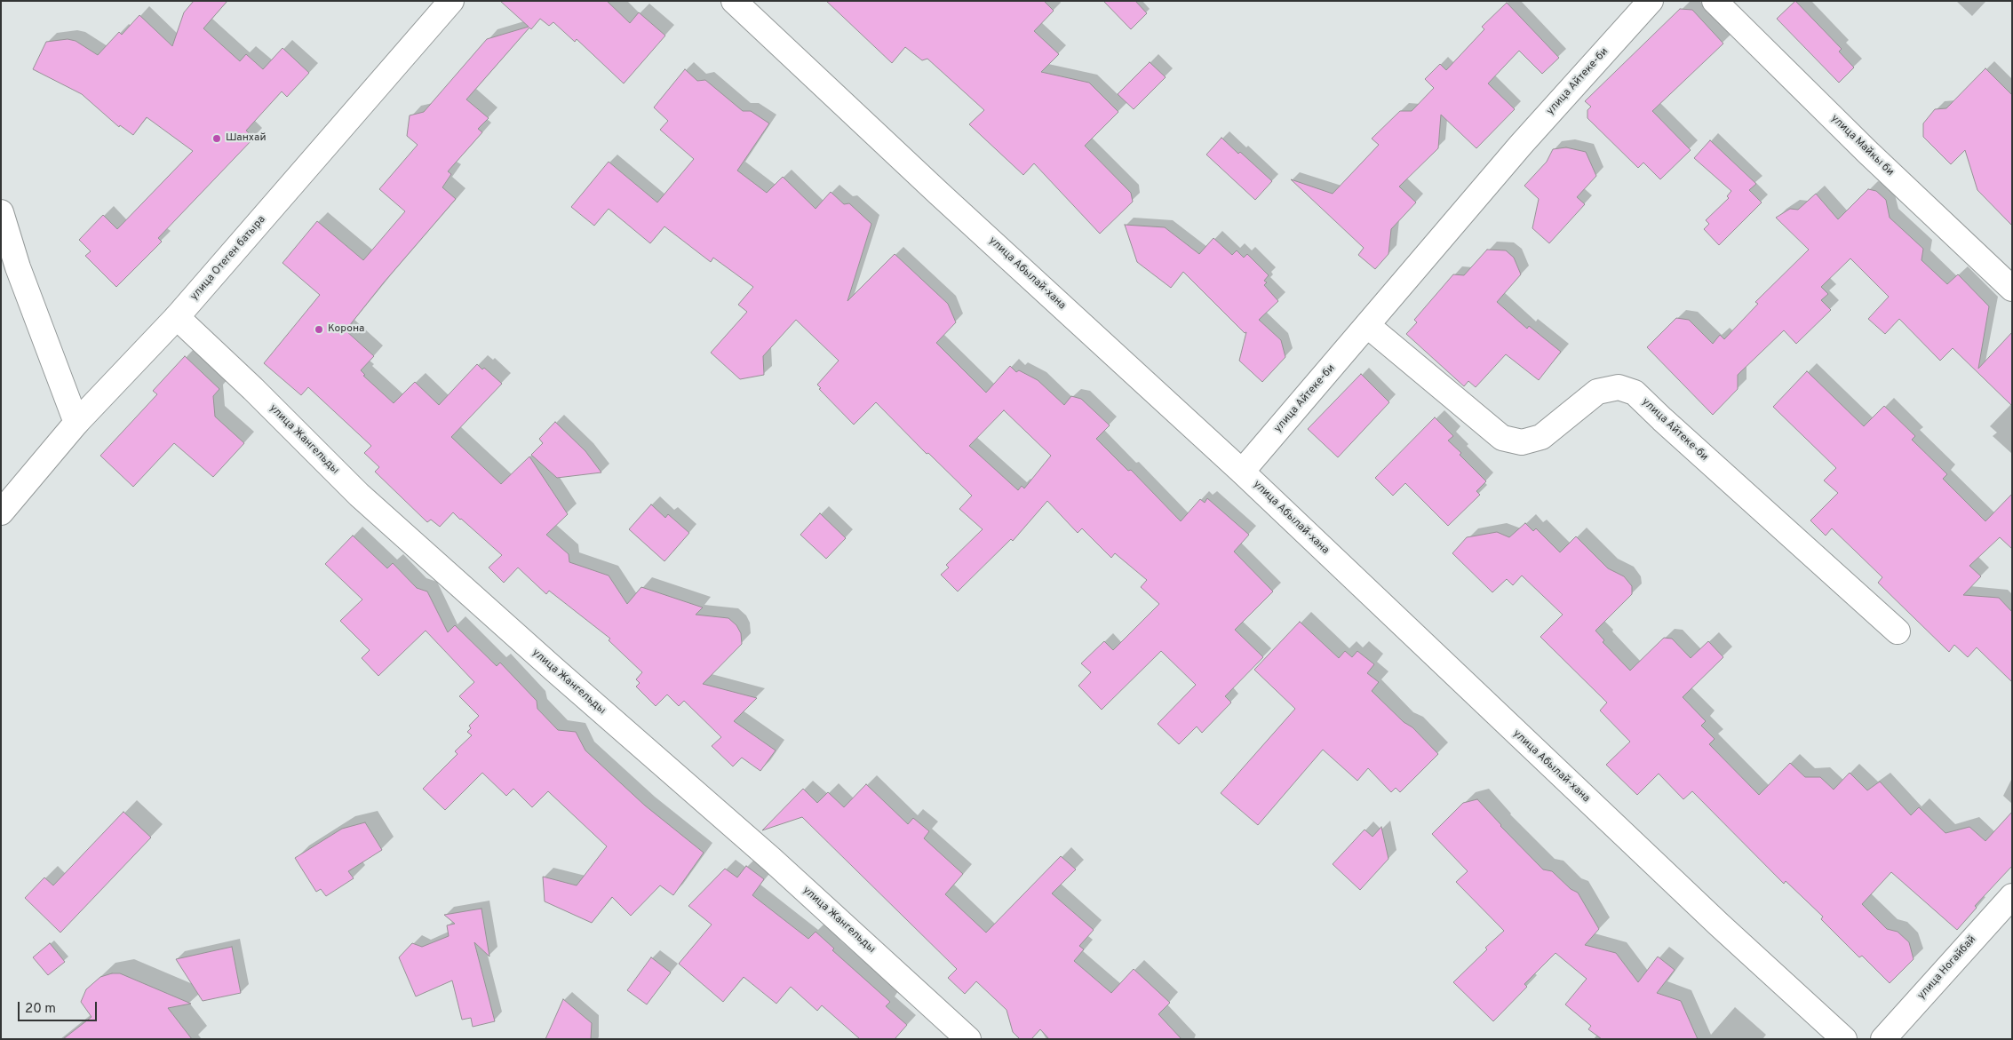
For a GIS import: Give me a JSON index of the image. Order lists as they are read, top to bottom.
{
  "streets": {
    "street": [
      "улица Айтеке-би",
      "улица Майкы би",
      "улица Отеген батыра",
      "улица Абылай-хана",
      "улица Жангельды",
      "улица Ногайбай"
    ]
  },
  "crossings": [
    ["улица Айтеке-би", "улица Абылай-хана"],
    ["улица Отеген батыра", "улица Жангельды"]
  ],
  "places": ["Шанхай", "Корона"],
  "scale_bar": "20 m"
}
